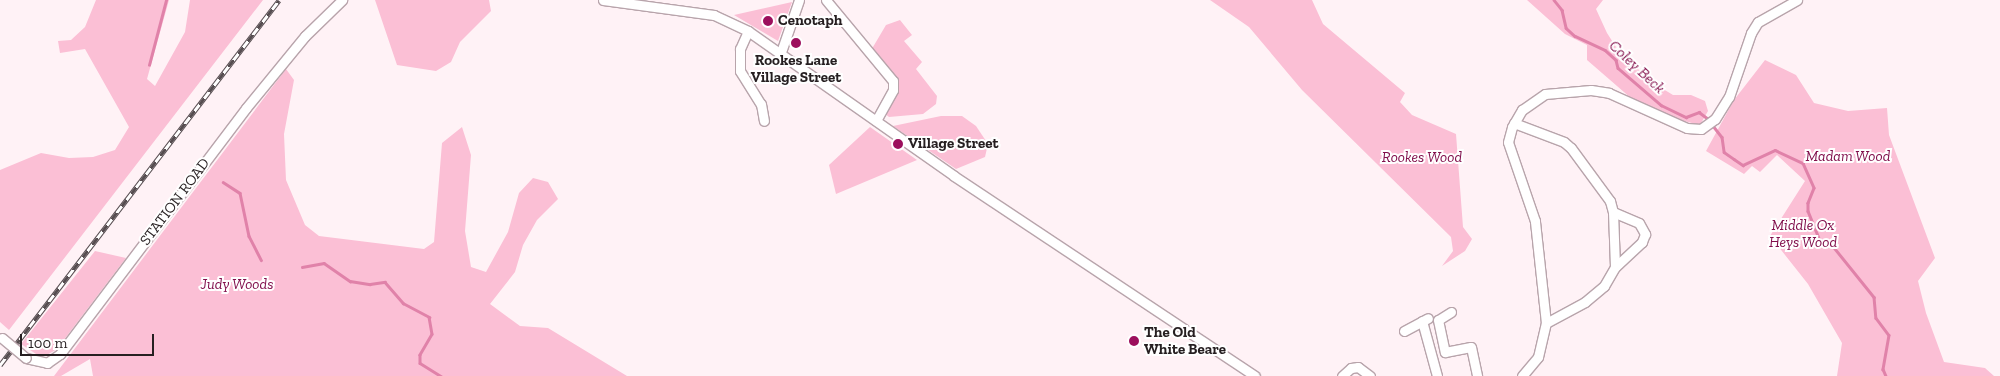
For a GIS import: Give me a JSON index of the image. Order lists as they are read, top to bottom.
{
  "streets": {
    "street": ["STATION ROAD"]
  },
  "water": ["Coley Beck"],
  "parks": [
    "Madam Wood",
    "Rookes Wood",
    "Middle Ox Heys Wood",
    "Judy Woods"
  ],
  "places": [
    "Cenotaph",
    "Rookes Lane Village Street",
    "Village Street",
    "The Old White Beare"
  ],
  "scale_bar": "100 m"
}
